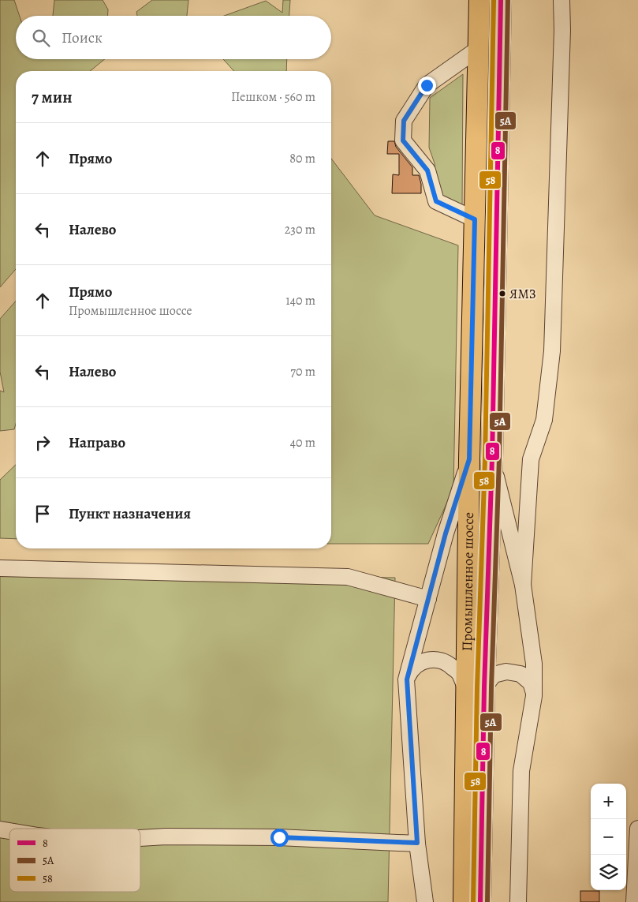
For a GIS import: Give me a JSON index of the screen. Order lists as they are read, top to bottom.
{
  "streets": {
    "main road": ["Промышленное шоссе"]
  },
  "places": ["ЯМЗ"],
  "lines": ["transit line 8", "transit line 5А", "transit line 58"],
  "legend": ["8", "5А", "58"],
  "page": {
    "search": "Поиск",
    "heading": ["7 мин", "Пешком · 560 m"],
    "list": [
      ["Прямо", "80 m"],
      ["Налево", "230 m"],
      ["Прямо", "Промышленное шоссе", "140 m"],
      ["Налево", "70 m"],
      ["Направо", "40 m"],
      "Пункт назначения"
    ],
    "map_buttons": ["+", "−"]
  }
}
